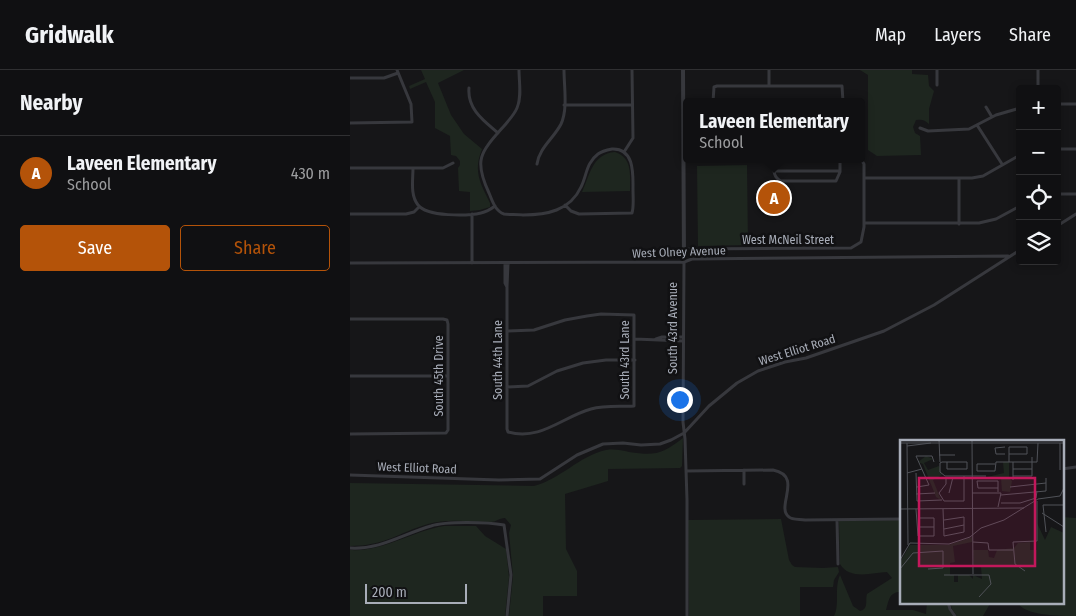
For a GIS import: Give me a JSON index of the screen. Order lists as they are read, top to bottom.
{
  "streets": {
    "street": [
      "West McNeil Street",
      "West Olney Avenue",
      "South 43rd Avenue",
      "West Elliot Road",
      "South 44th Lane",
      "South 43rd Lane",
      "South 45th Drive"
    ]
  },
  "crossings": [
    ["West McNeil Street", "South 43rd Avenue"],
    ["West Olney Avenue", "South 43rd Avenue"],
    ["West Olney Avenue", "West Elliot Road"],
    ["West Olney Avenue", "South 44th Lane"],
    ["South 43rd Avenue", "West Elliot Road"],
    ["South 44th Lane", "South 43rd Lane"]
  ],
  "scale_bar": "200 m",
  "page": {
    "header": "Gridwalk",
    "nav": ["Map", "Layers", "Share"],
    "heading": "Nearby",
    "map_buttons": ["+", "−"],
    "popup": ["Laveen Elementary", "School"],
    "list": [
      {
        "mark": "A",
        "name": "Laveen Elementary",
        "note": "School",
        "value": "430 m"
      }
    ],
    "pins": "A",
    "buttons": ["Save", "Share"],
    "scale": "200 m"
  }
}
